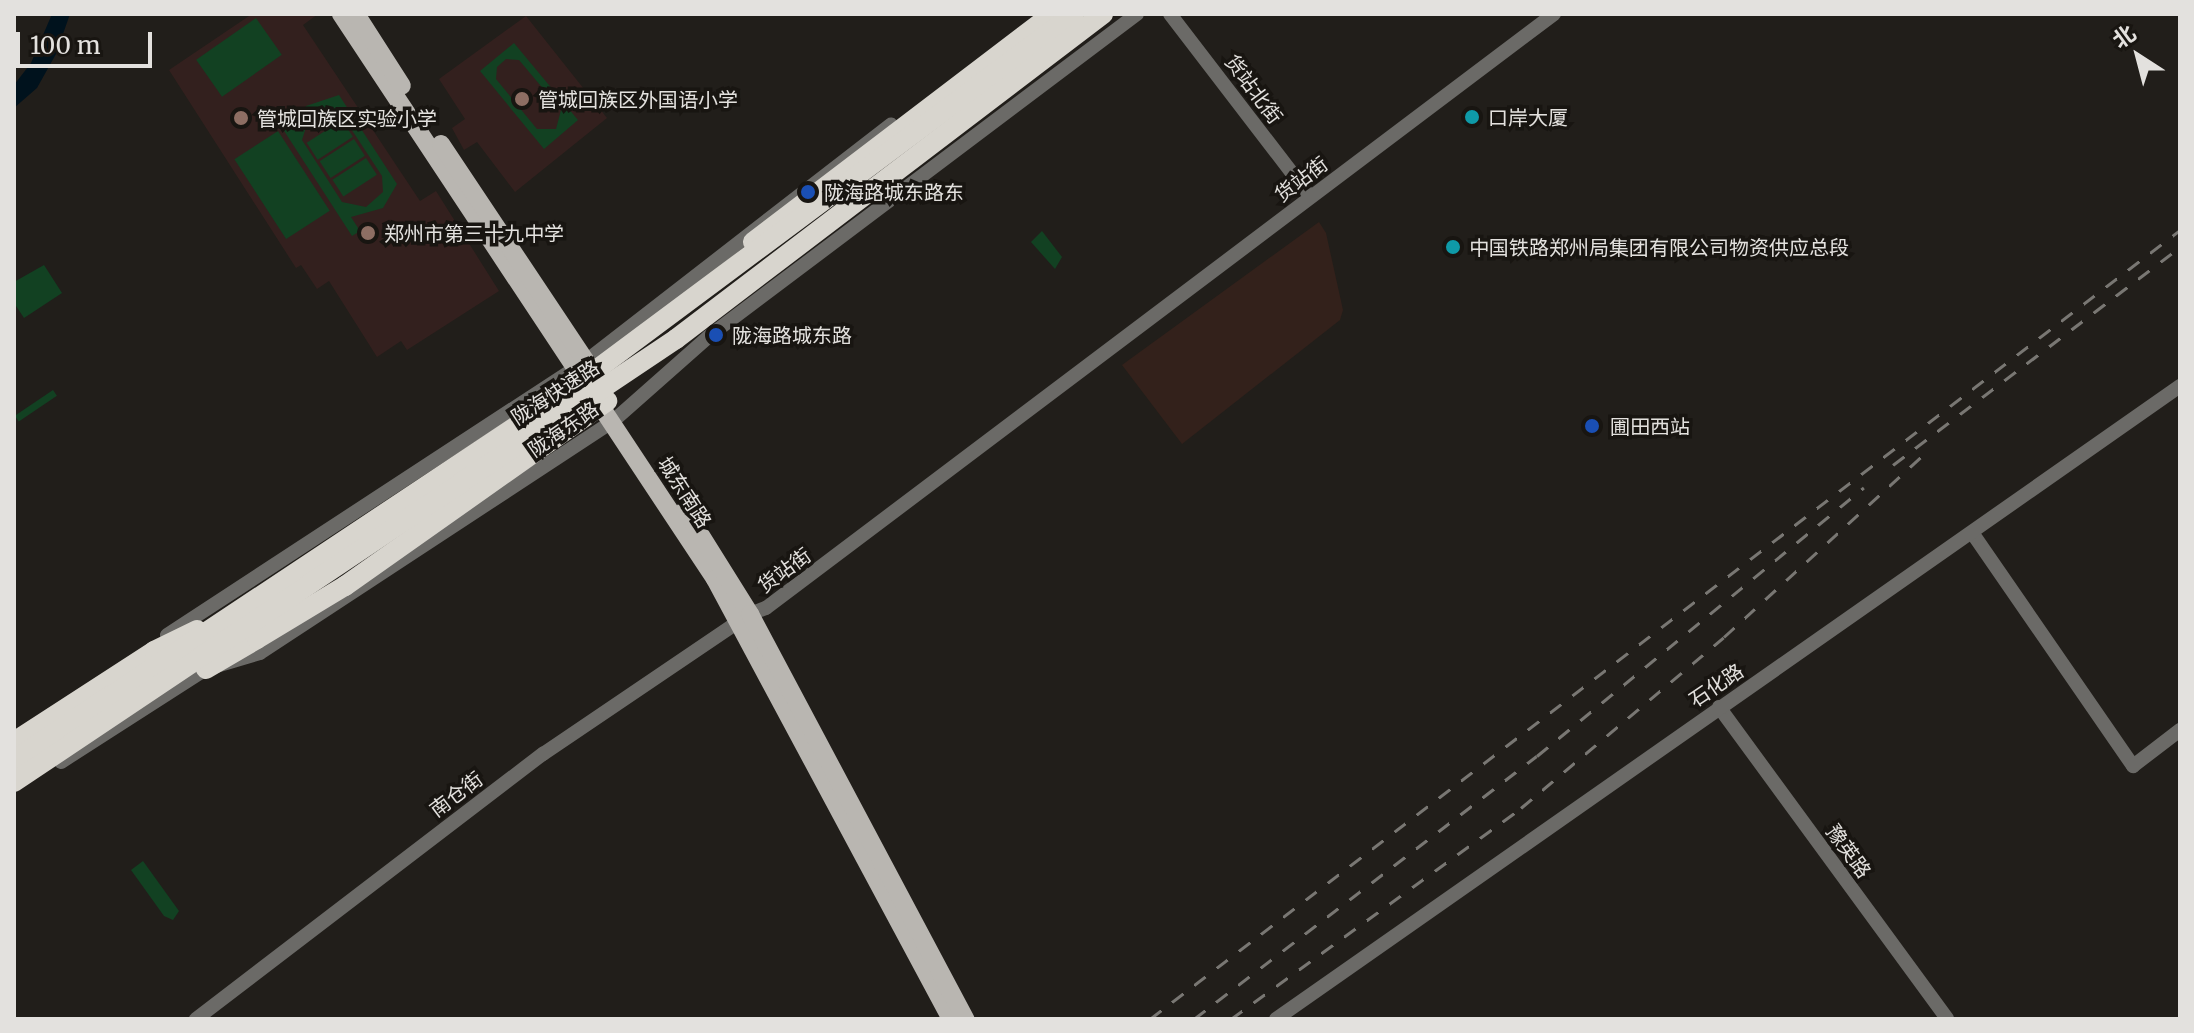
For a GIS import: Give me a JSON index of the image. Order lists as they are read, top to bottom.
{
  "streets": {
    "highway": ["陇海快速路"],
    "main road": ["城东南路"],
    "street": [
      "货站北街",
      "货站街",
      "陇海东路",
      "石化路",
      "南仓街",
      "豫英路"
    ]
  },
  "crossings": [
    ["货站北街", "货站街"],
    ["货站街", "城东南路"],
    ["货站街", "南仓街"],
    ["陇海东路", "城东南路"],
    ["城东南路", "南仓街"],
    ["石化路", "豫英路"]
  ],
  "places": [
    "管城回族区外国语小学",
    "口岸大厦",
    "管城回族区实验小学",
    "陇海路城东路东",
    "郑州市第三十九中学",
    "中国铁路郑州局集团有限公司物资供应总段",
    "陇海路城东路",
    "圃田西站"
  ],
  "scale_bar": "100 m",
  "north": "top left"
}
